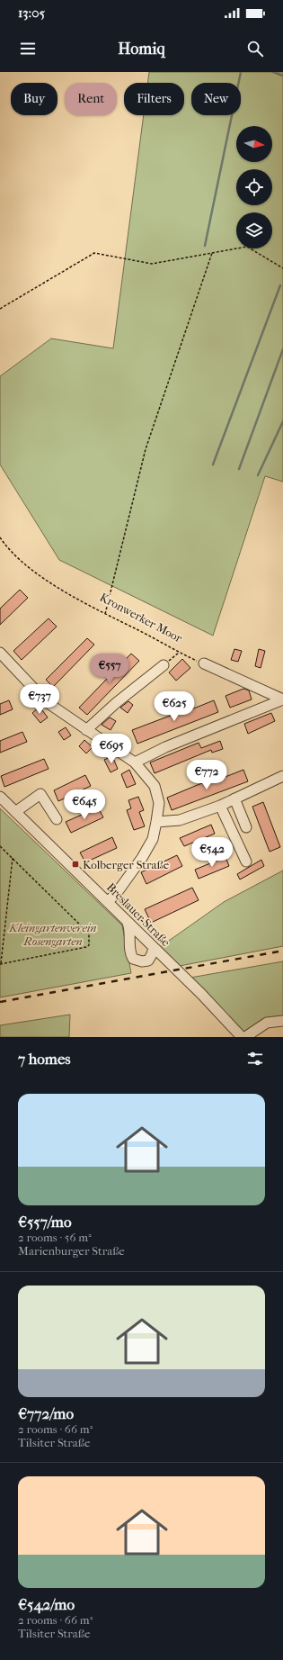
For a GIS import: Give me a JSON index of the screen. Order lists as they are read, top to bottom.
{
  "streets": {
    "street": ["Breslauer Straße"],
    "path": ["Kronwerker Moor"]
  },
  "parks": ["Kleingartenverein Rosengarten"],
  "places": {
    "transit": ["Kolberger Straße"]
  },
  "north": "right",
  "page": {
    "status": "13:05",
    "header": "Homiq",
    "chip": [
      "Buy",
      "Rent",
      "Filters",
      "New"
    ],
    "price": [
      "€557",
      "€737",
      "€625",
      "€695",
      "€772",
      "€645",
      "€542"
    ],
    "heading": "7 homes",
    "list": [
      {
        "name": "€557/mo",
        "note": "2 rooms · 56 m² · Marienburger Straße"
      },
      {
        "name": "€772/mo",
        "note": "2 rooms · 66 m² · Tilsiter Straße"
      },
      {
        "name": "€542/mo",
        "note": "2 rooms · 66 m² · Tilsiter Straße"
      }
    ]
  }
}
